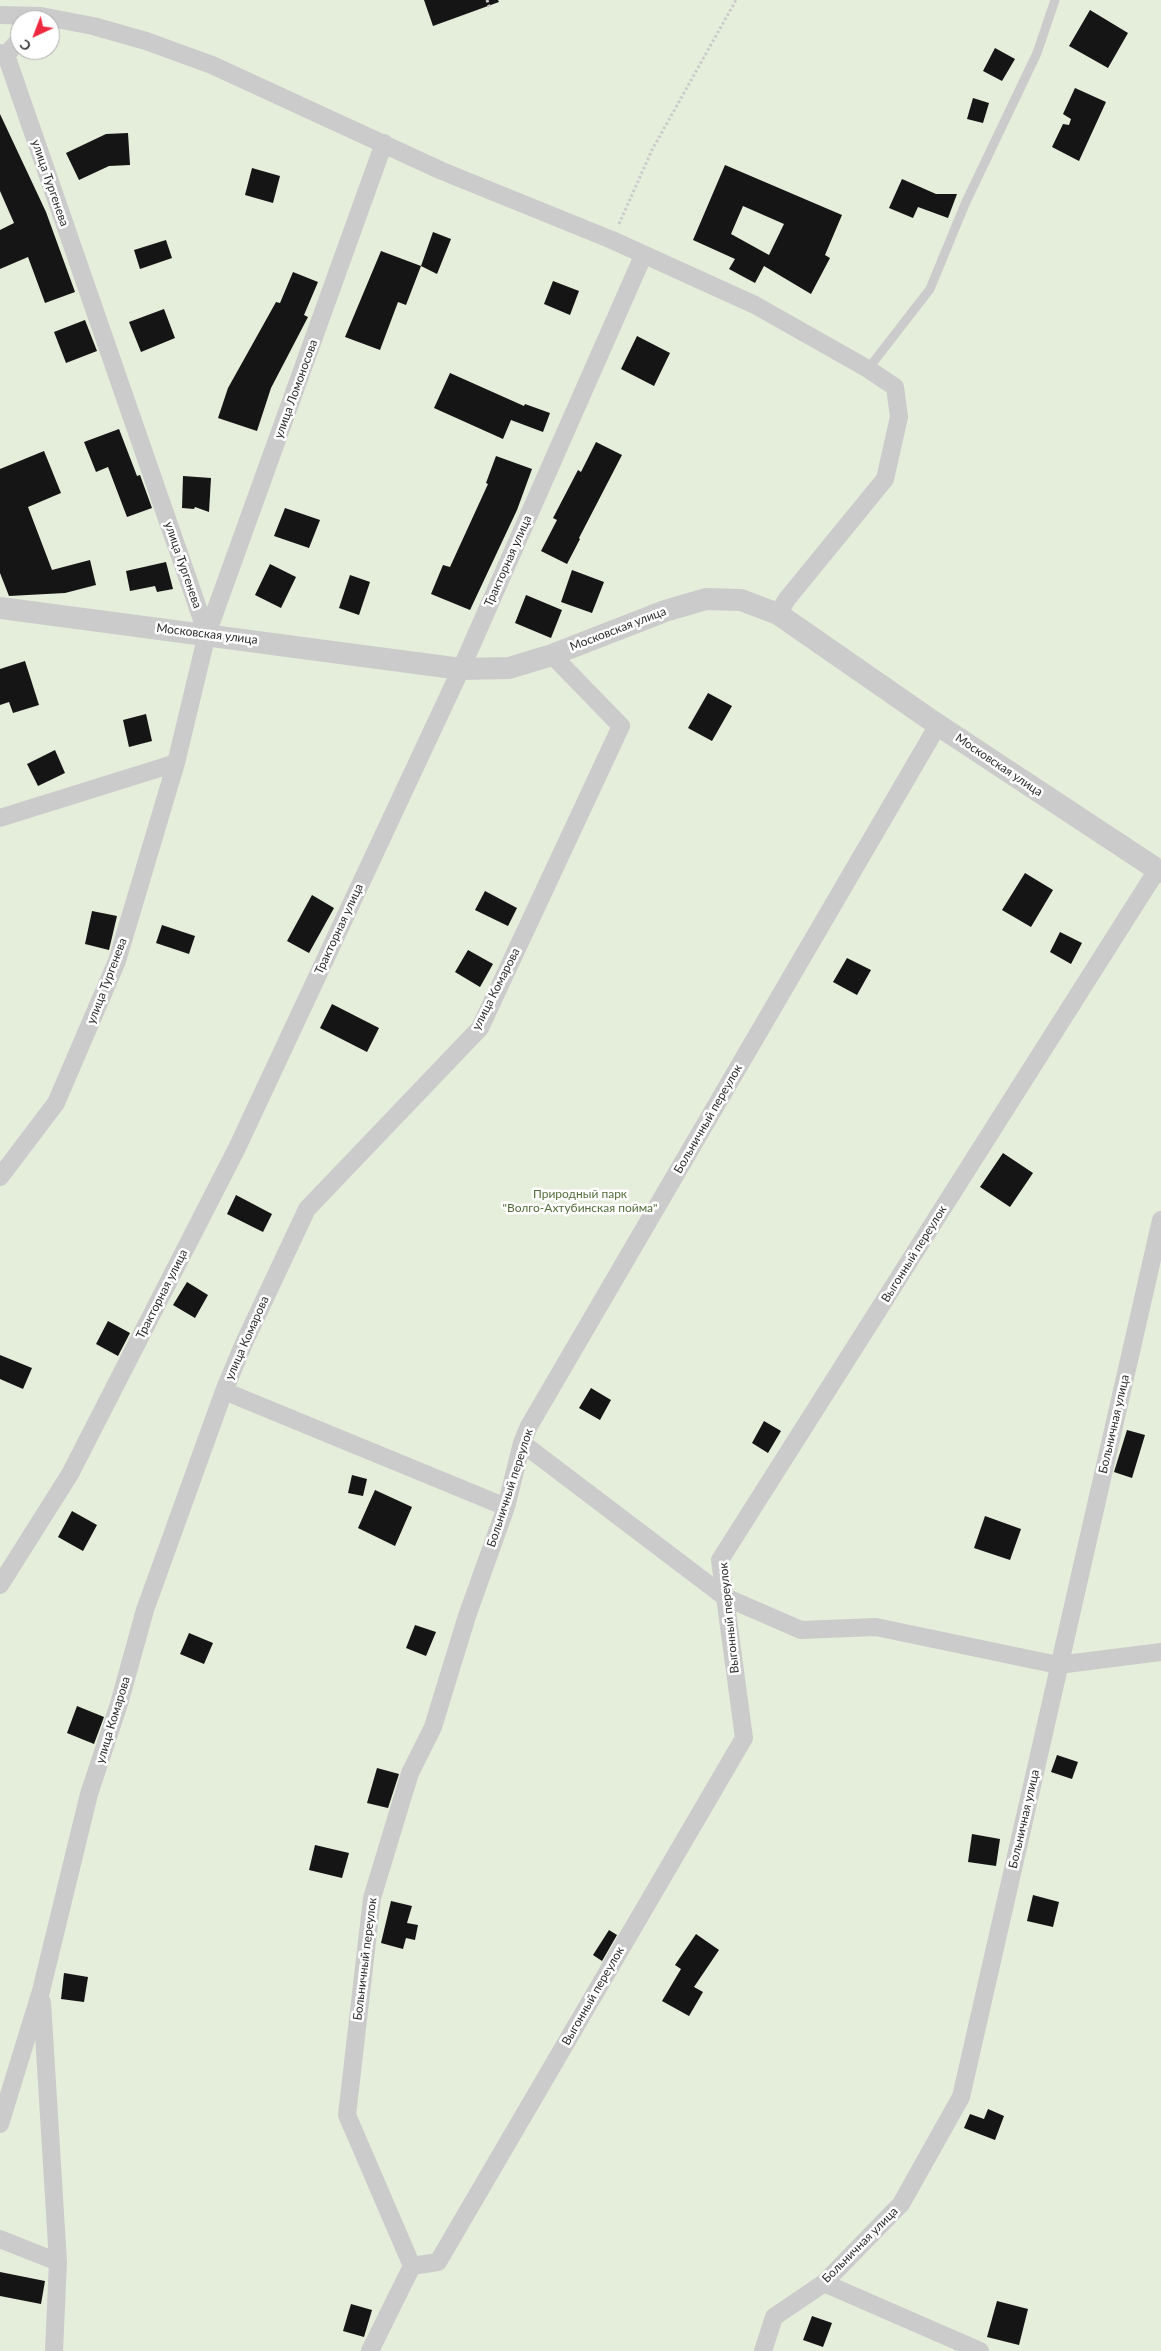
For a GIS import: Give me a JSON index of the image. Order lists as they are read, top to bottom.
{
  "streets": {
    "street": [
      "улица Тургенева",
      "улица Ломоносова",
      "Тракторная улица",
      "Московская улица",
      "улица Комарова",
      "Больничный переулок",
      "Выгонный переулок",
      "Больничная улица"
    ]
  },
  "crossings": [
    ["улица Тургенева", "улица Ломоносова"],
    ["улица Тургенева", "Московская улица"],
    ["улица Ломоносова", "Московская улица"],
    ["Тракторная улица", "Московская улица"],
    ["Московская улица", "улица Комарова"],
    ["Московская улица", "Больничный переулок"],
    ["Московская улица", "Выгонный переулок"],
    ["Больничный переулок", "Выгонный переулок"]
  ],
  "parks": ["Природный парк \"Волго-Ахтубинская пойма\""],
  "north": "bottom left"
}
